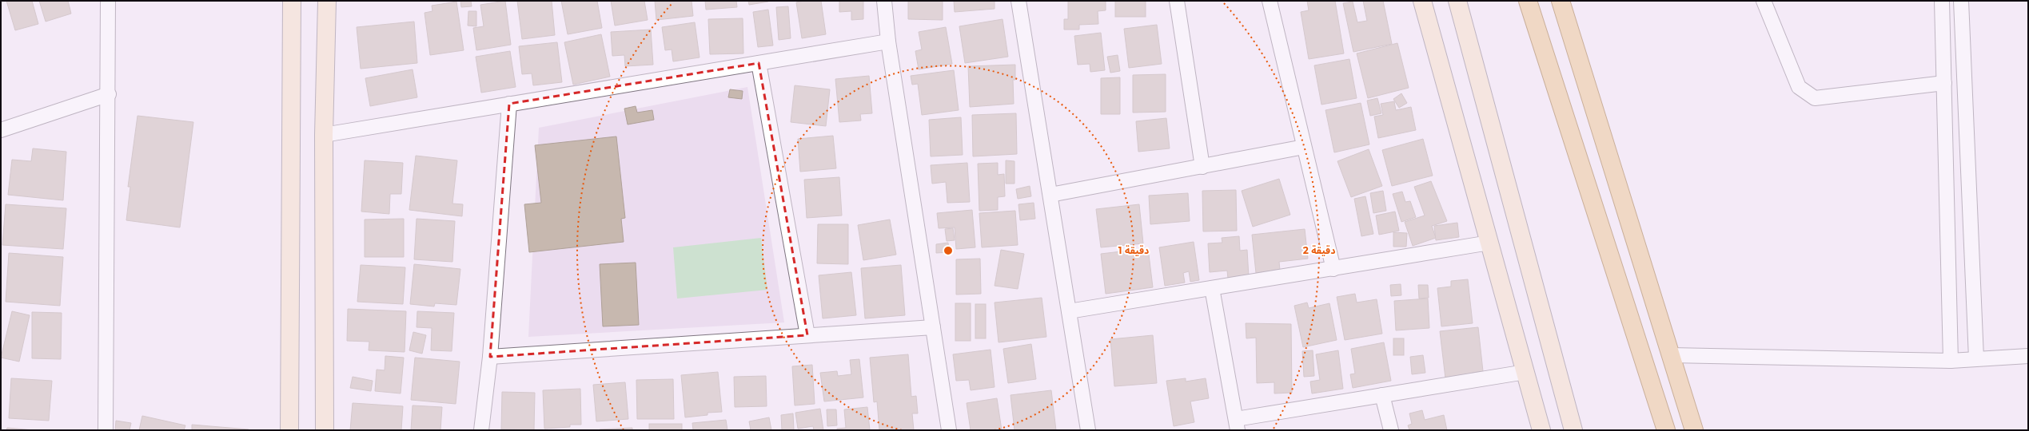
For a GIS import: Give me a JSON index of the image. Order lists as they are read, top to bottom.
{
  "rings": ["1 دقيقة", "2 دقيقة"]
}
